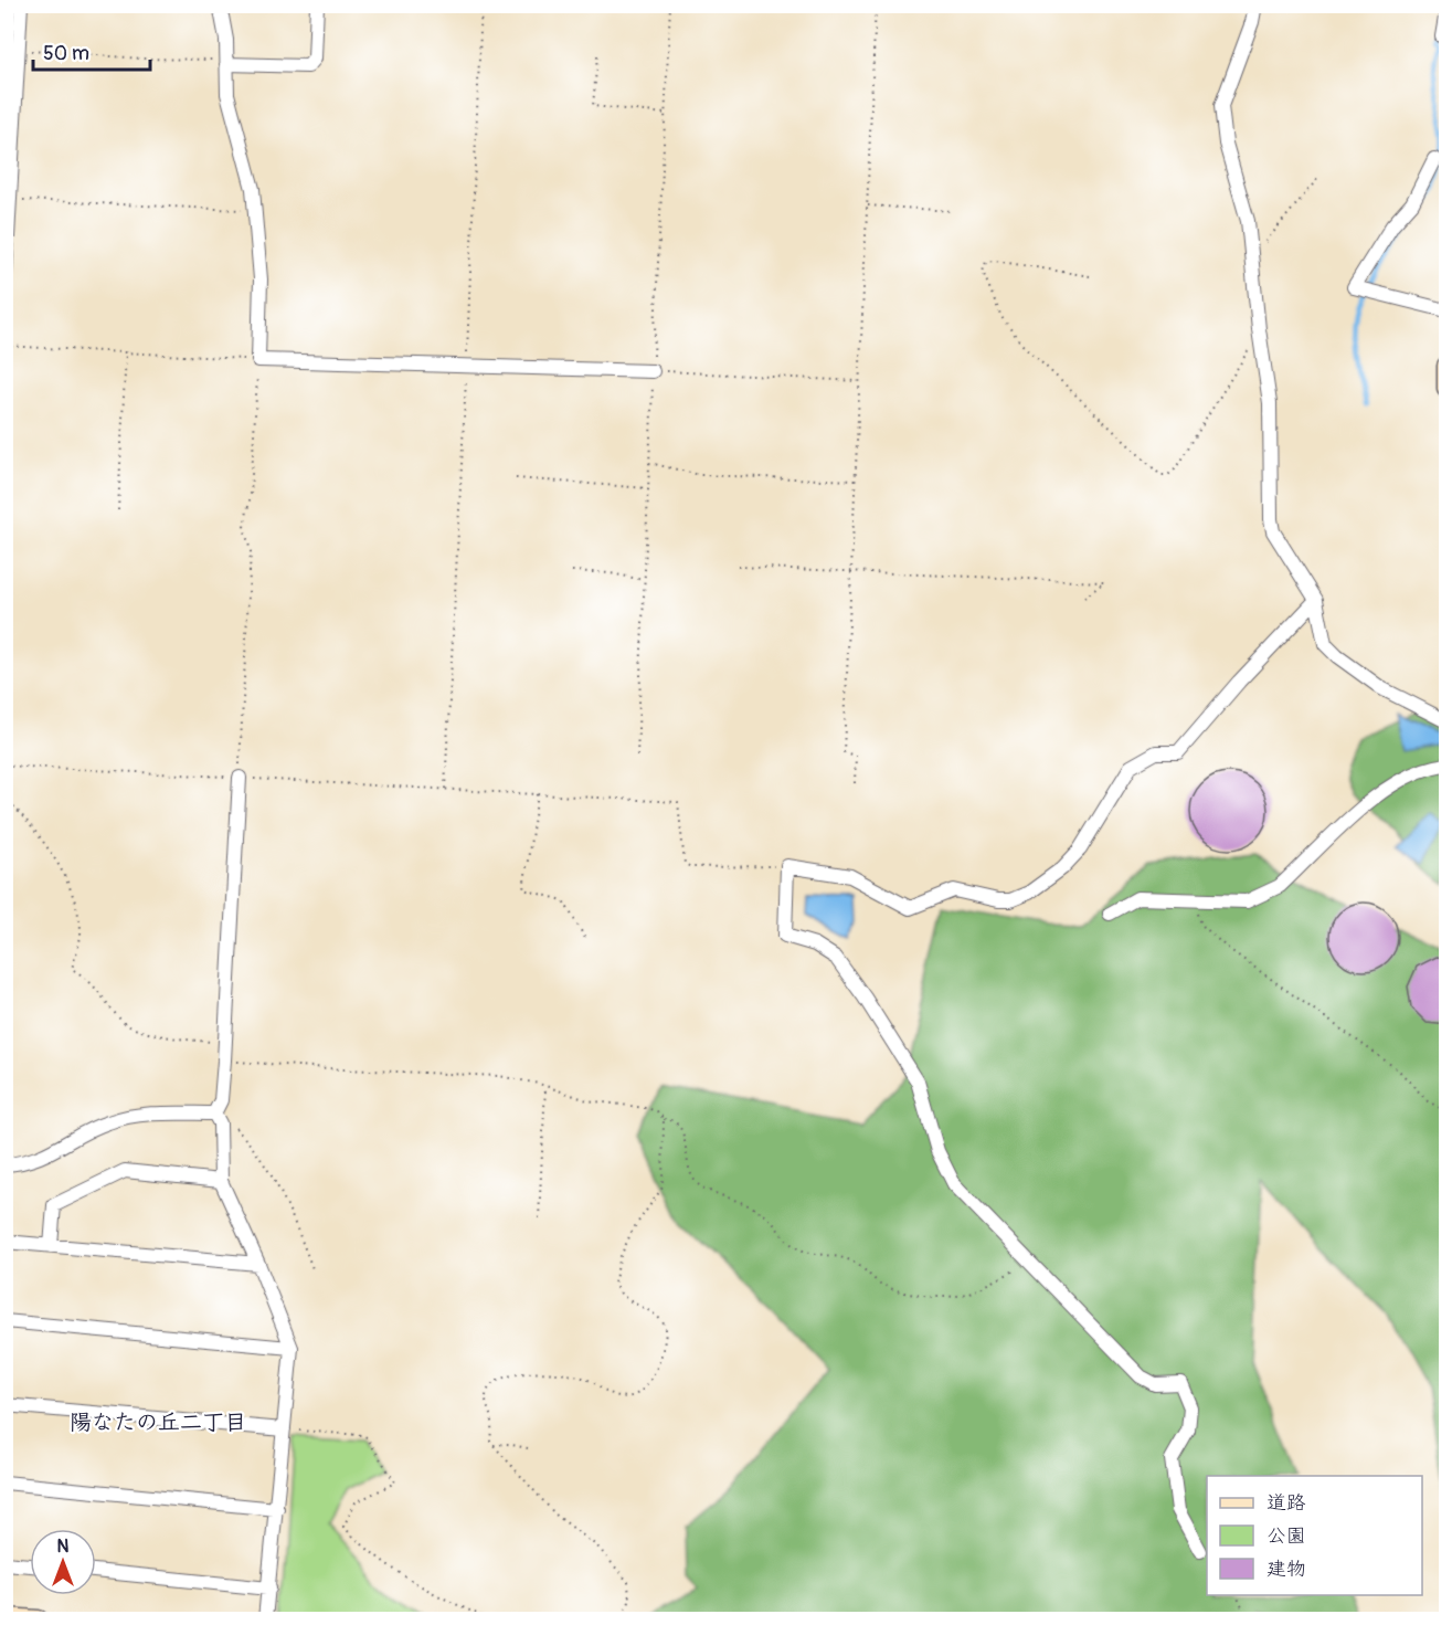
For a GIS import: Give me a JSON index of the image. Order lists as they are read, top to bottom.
{
  "districts": ["陽なたの丘二丁目"],
  "legend": ["道路", "公園", "建物"],
  "scale_bar": "50 m",
  "north": "top"
}
